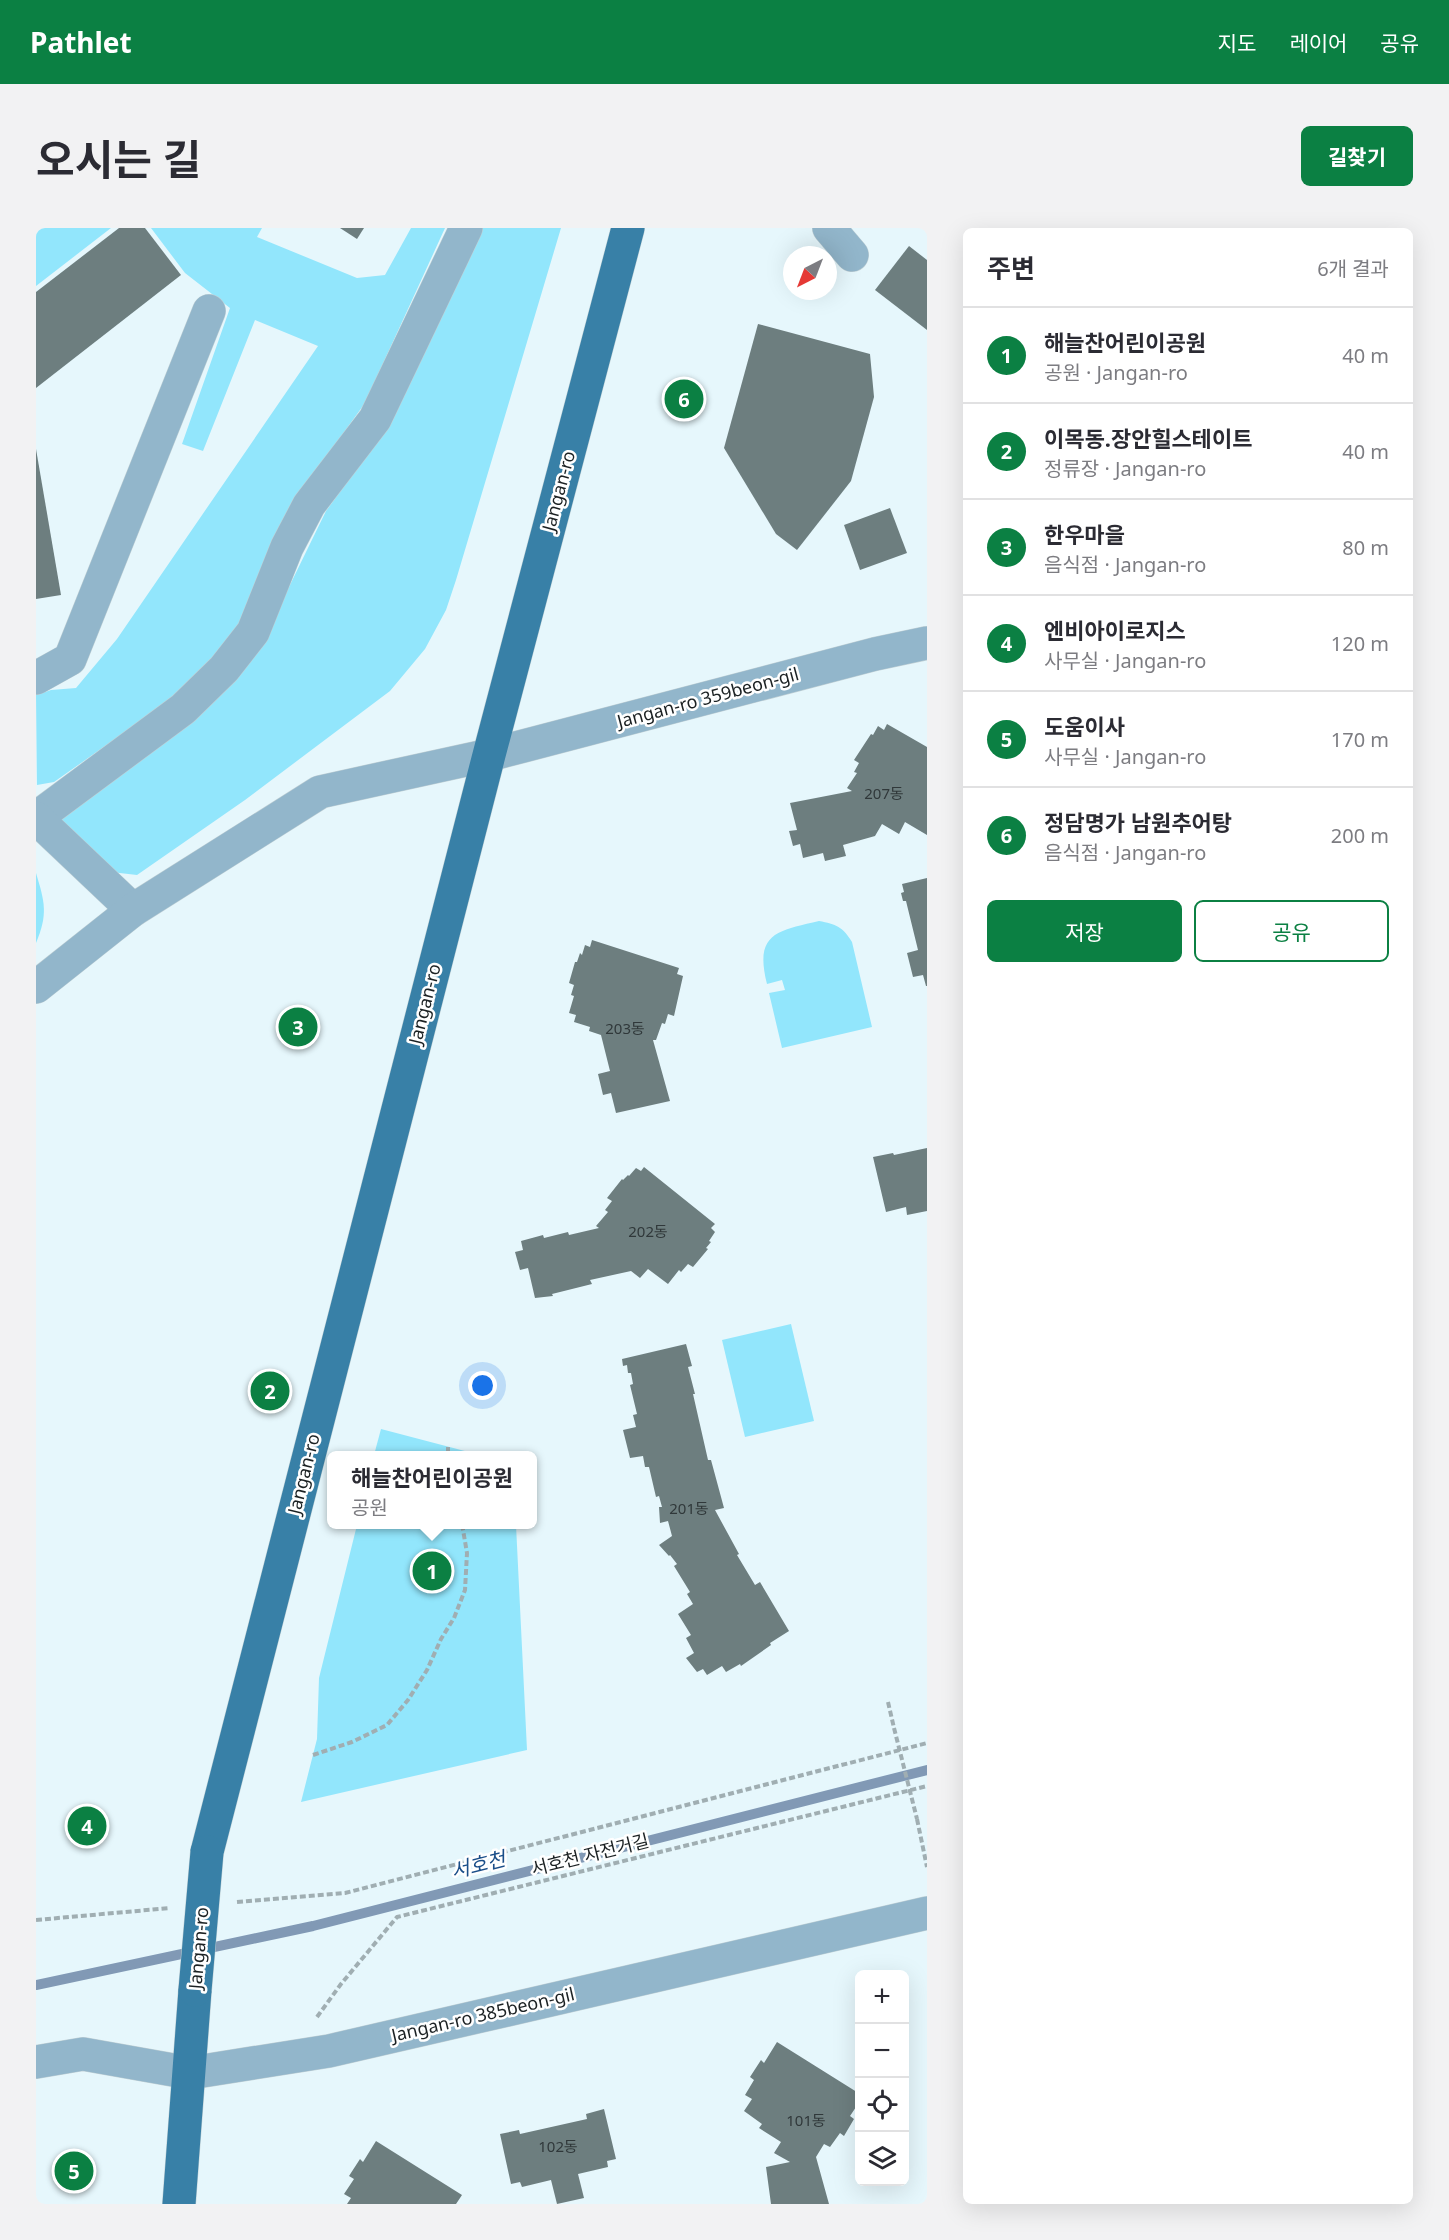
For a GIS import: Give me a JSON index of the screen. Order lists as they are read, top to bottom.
{
  "streets": {
    "main road": ["Jangan-ro"],
    "street": ["Jangan-ro 359beon-gil", "Jangan-ro 385beon-gil"],
    "path": ["서호천 자전거길"]
  },
  "crossings": [
    ["Jangan-ro", "Jangan-ro 359beon-gil"],
    ["Jangan-ro", "Jangan-ro 385beon-gil"],
    ["서호천 자전거길", "Jangan-ro 385beon-gil"]
  ],
  "water": ["서호천"],
  "house_numbers": [
    "207동",
    "203동",
    "202동",
    "201동",
    "101동",
    "102동"
  ],
  "north": "bottom left",
  "page": {
    "header": "Pathlet",
    "nav": ["지도", "레이어", "공유"],
    "title": "오시는 길",
    "buttons": [
      "길찾기",
      ["저장", "공유"]
    ],
    "heading": ["주변", "6개 결과"],
    "list": [
      {
        "mark": "1",
        "name": "해늘찬어린이공원",
        "note": "공원 · Jangan-ro",
        "value": "40 m"
      },
      {
        "mark": "2",
        "name": "이목동.장안힐스테이트",
        "note": "정류장 · Jangan-ro",
        "value": "40 m"
      },
      {
        "mark": "3",
        "name": "한우마을",
        "note": "음식점 · Jangan-ro",
        "value": "80 m"
      },
      {
        "mark": "4",
        "name": "엔비아이로지스",
        "note": "사무실 · Jangan-ro",
        "value": "120 m"
      },
      {
        "mark": "5",
        "name": "도움이사",
        "note": "사무실 · Jangan-ro",
        "value": "170 m"
      },
      {
        "mark": "6",
        "name": "정담명가 남원추어탕",
        "note": "음식점 · Jangan-ro",
        "value": "200 m"
      }
    ],
    "pins": [
      "6",
      "3",
      "2",
      "1",
      "4",
      "5"
    ],
    "popup": ["해늘찬어린이공원", "공원"],
    "map_buttons": ["+", "−"]
  }
}
